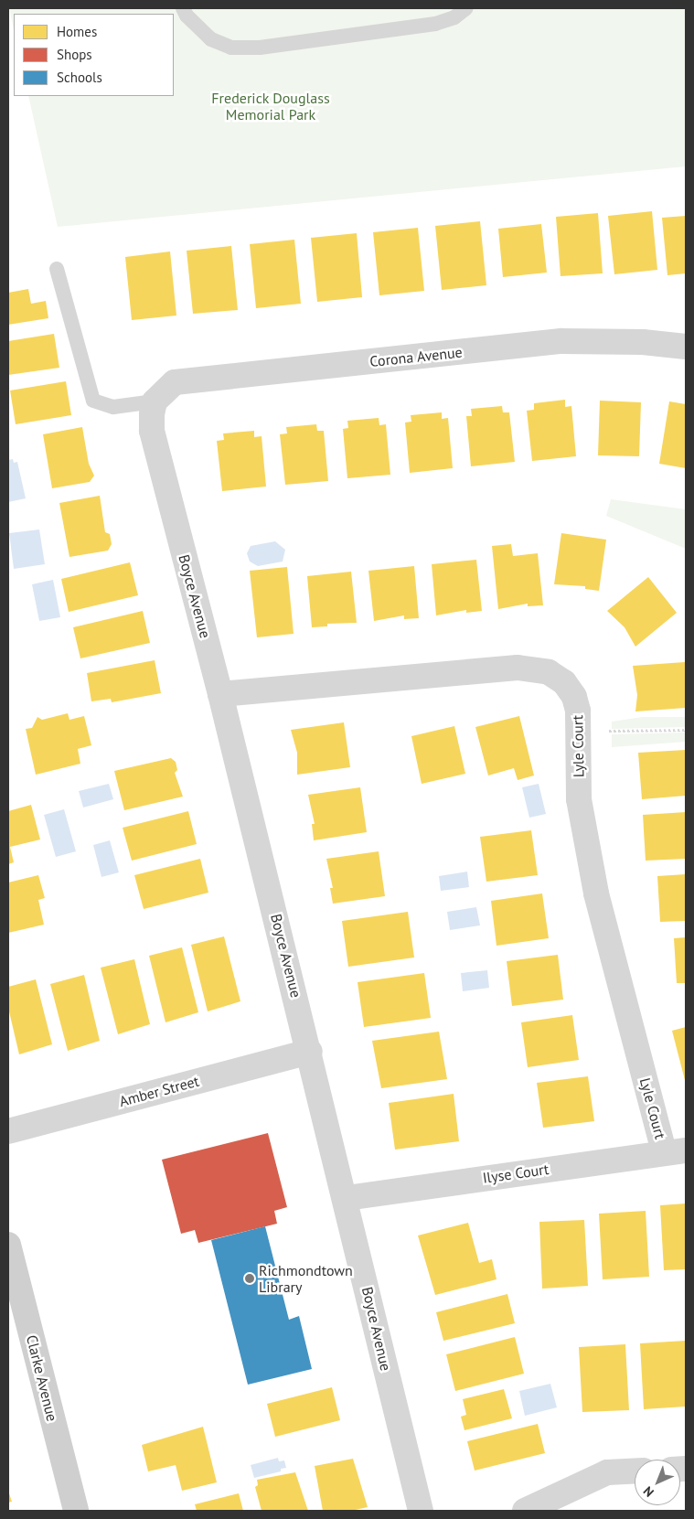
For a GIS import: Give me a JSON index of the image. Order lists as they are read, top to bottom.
{
  "streets": {
    "street": [
      "Corona Avenue",
      "Boyce Avenue",
      "Lyle Court",
      "Amber Street",
      "Ilyse Court",
      "Clarke Avenue"
    ]
  },
  "crossings": [
    ["Corona Avenue", "Boyce Avenue"],
    ["Boyce Avenue", "Lyle Court"],
    ["Boyce Avenue", "Amber Street"],
    ["Boyce Avenue", "Ilyse Court"],
    ["Lyle Court", "Ilyse Court"]
  ],
  "parks": ["Frederick Douglass Memorial Park"],
  "places": ["Richmondtown Library"],
  "legend": ["Homes", "Shops", "Schools"],
  "north": "bottom left"
}
